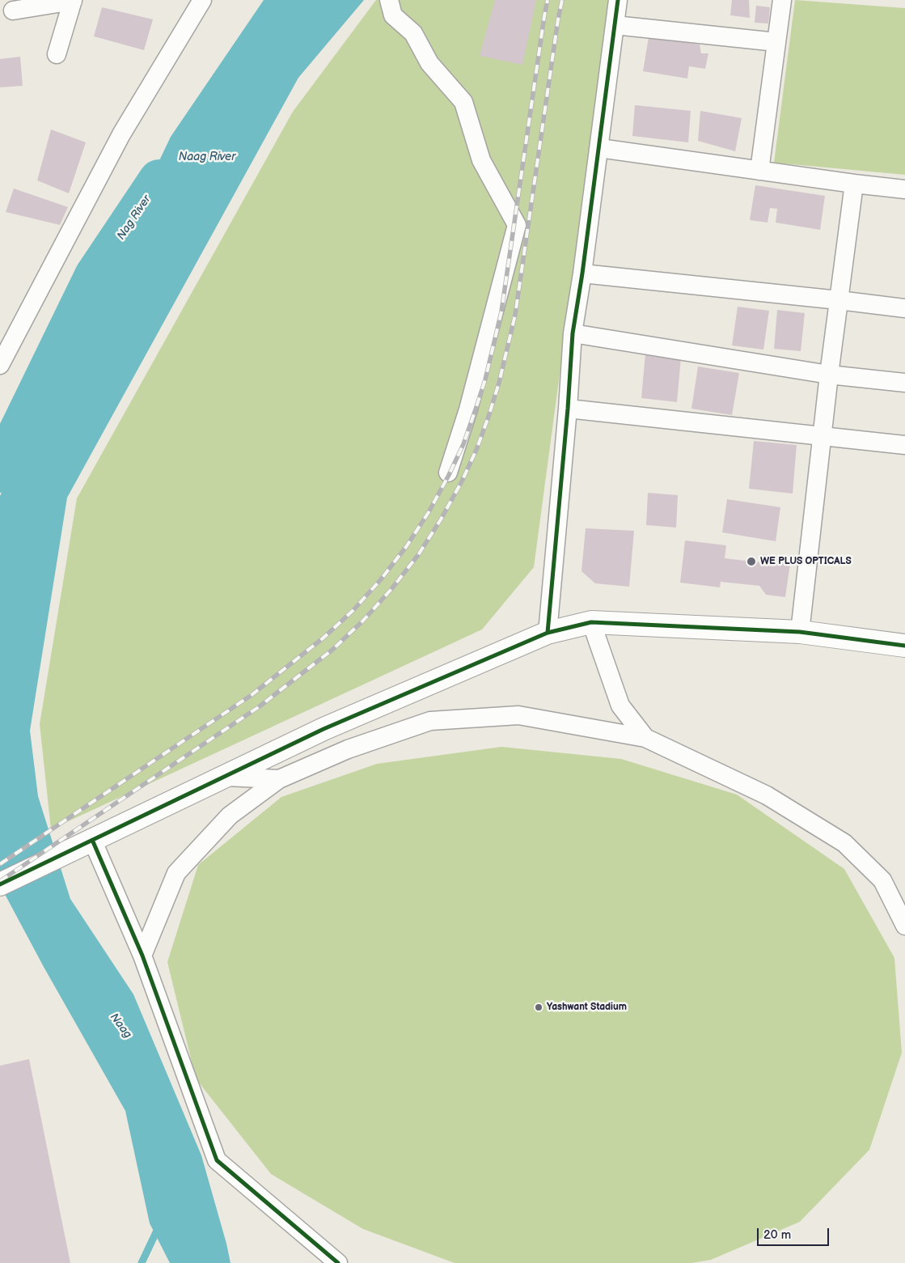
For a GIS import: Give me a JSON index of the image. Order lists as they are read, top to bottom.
{
  "water": ["Naag River", "Nag River", "Naag"],
  "places": ["WE PLUS OPTICALS", "Yashwant Stadium"],
  "scale_bar": "20 m"
}
